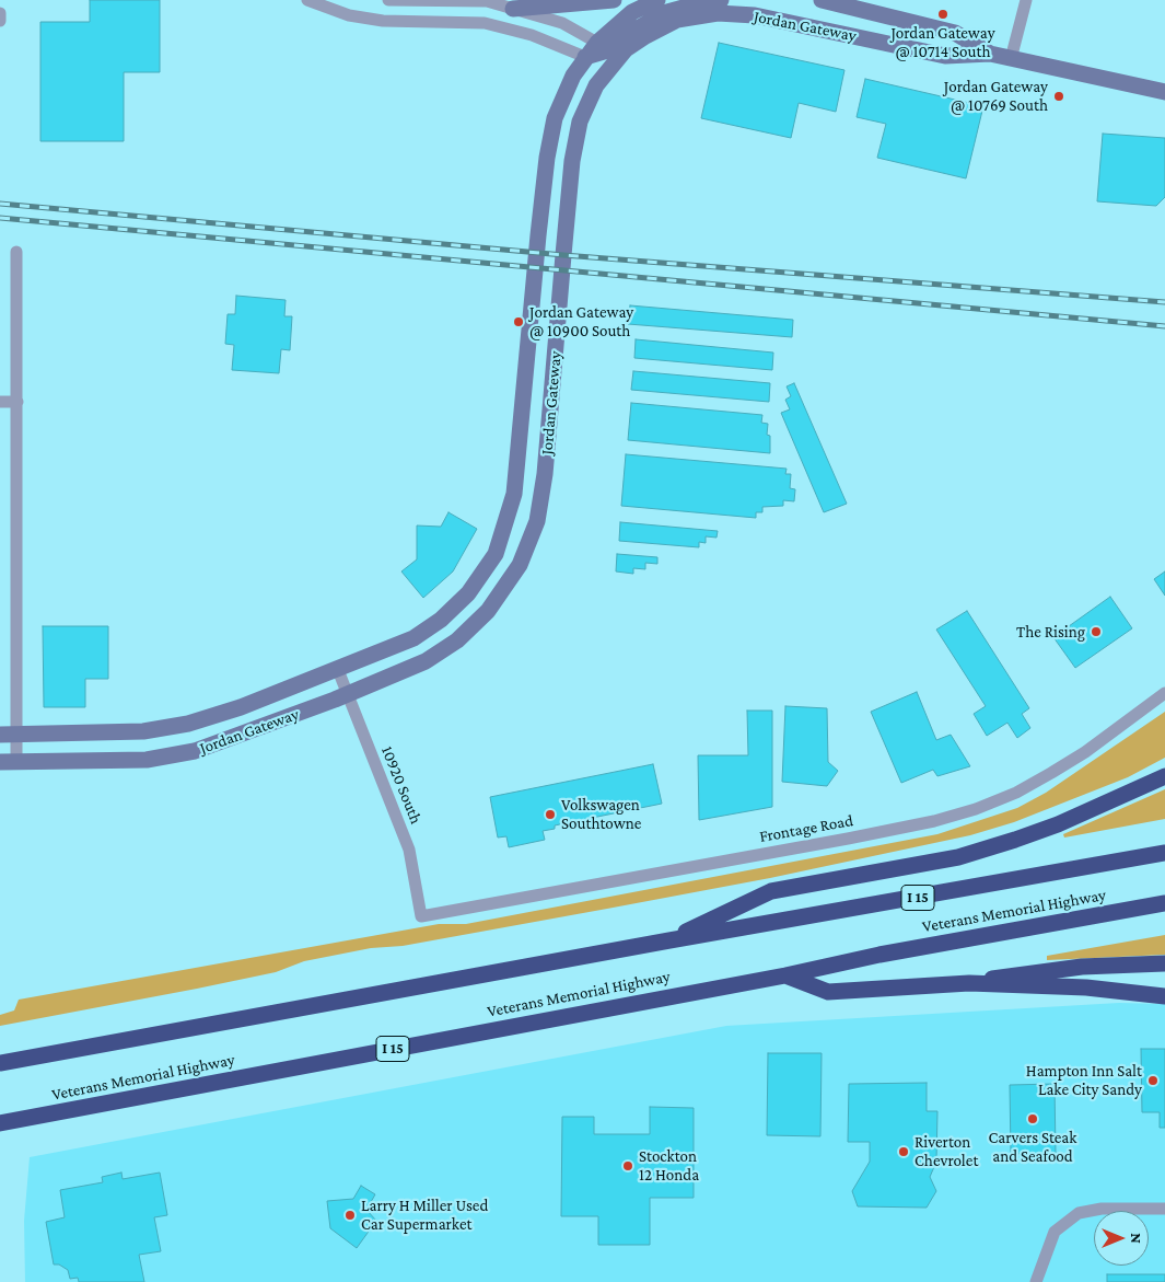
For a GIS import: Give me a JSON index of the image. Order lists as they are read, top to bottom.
{
  "streets": {
    "highway": ["I 15", "Veterans Memorial Highway"],
    "main road": ["Jordan Gateway"],
    "street": ["10920 South", "Frontage Road"]
  },
  "crossings": [
    ["Jordan Gateway", "10920 South"],
    ["10920 South", "Frontage Road"]
  ],
  "places": [
    "Jordan Gateway @ 10714 South",
    "Jordan Gateway @ 10769 South",
    "Jordan Gateway @ 10900 South",
    "The Rising",
    "Volkswagen Southtowne",
    "Hampton Inn Salt Lake City Sandy",
    "Carvers Steak and Seafood",
    "Riverton Chevrolet",
    "Stockton 12 Honda",
    "Larry H Miller Used Car Supermarket"
  ],
  "north": "right"
}
